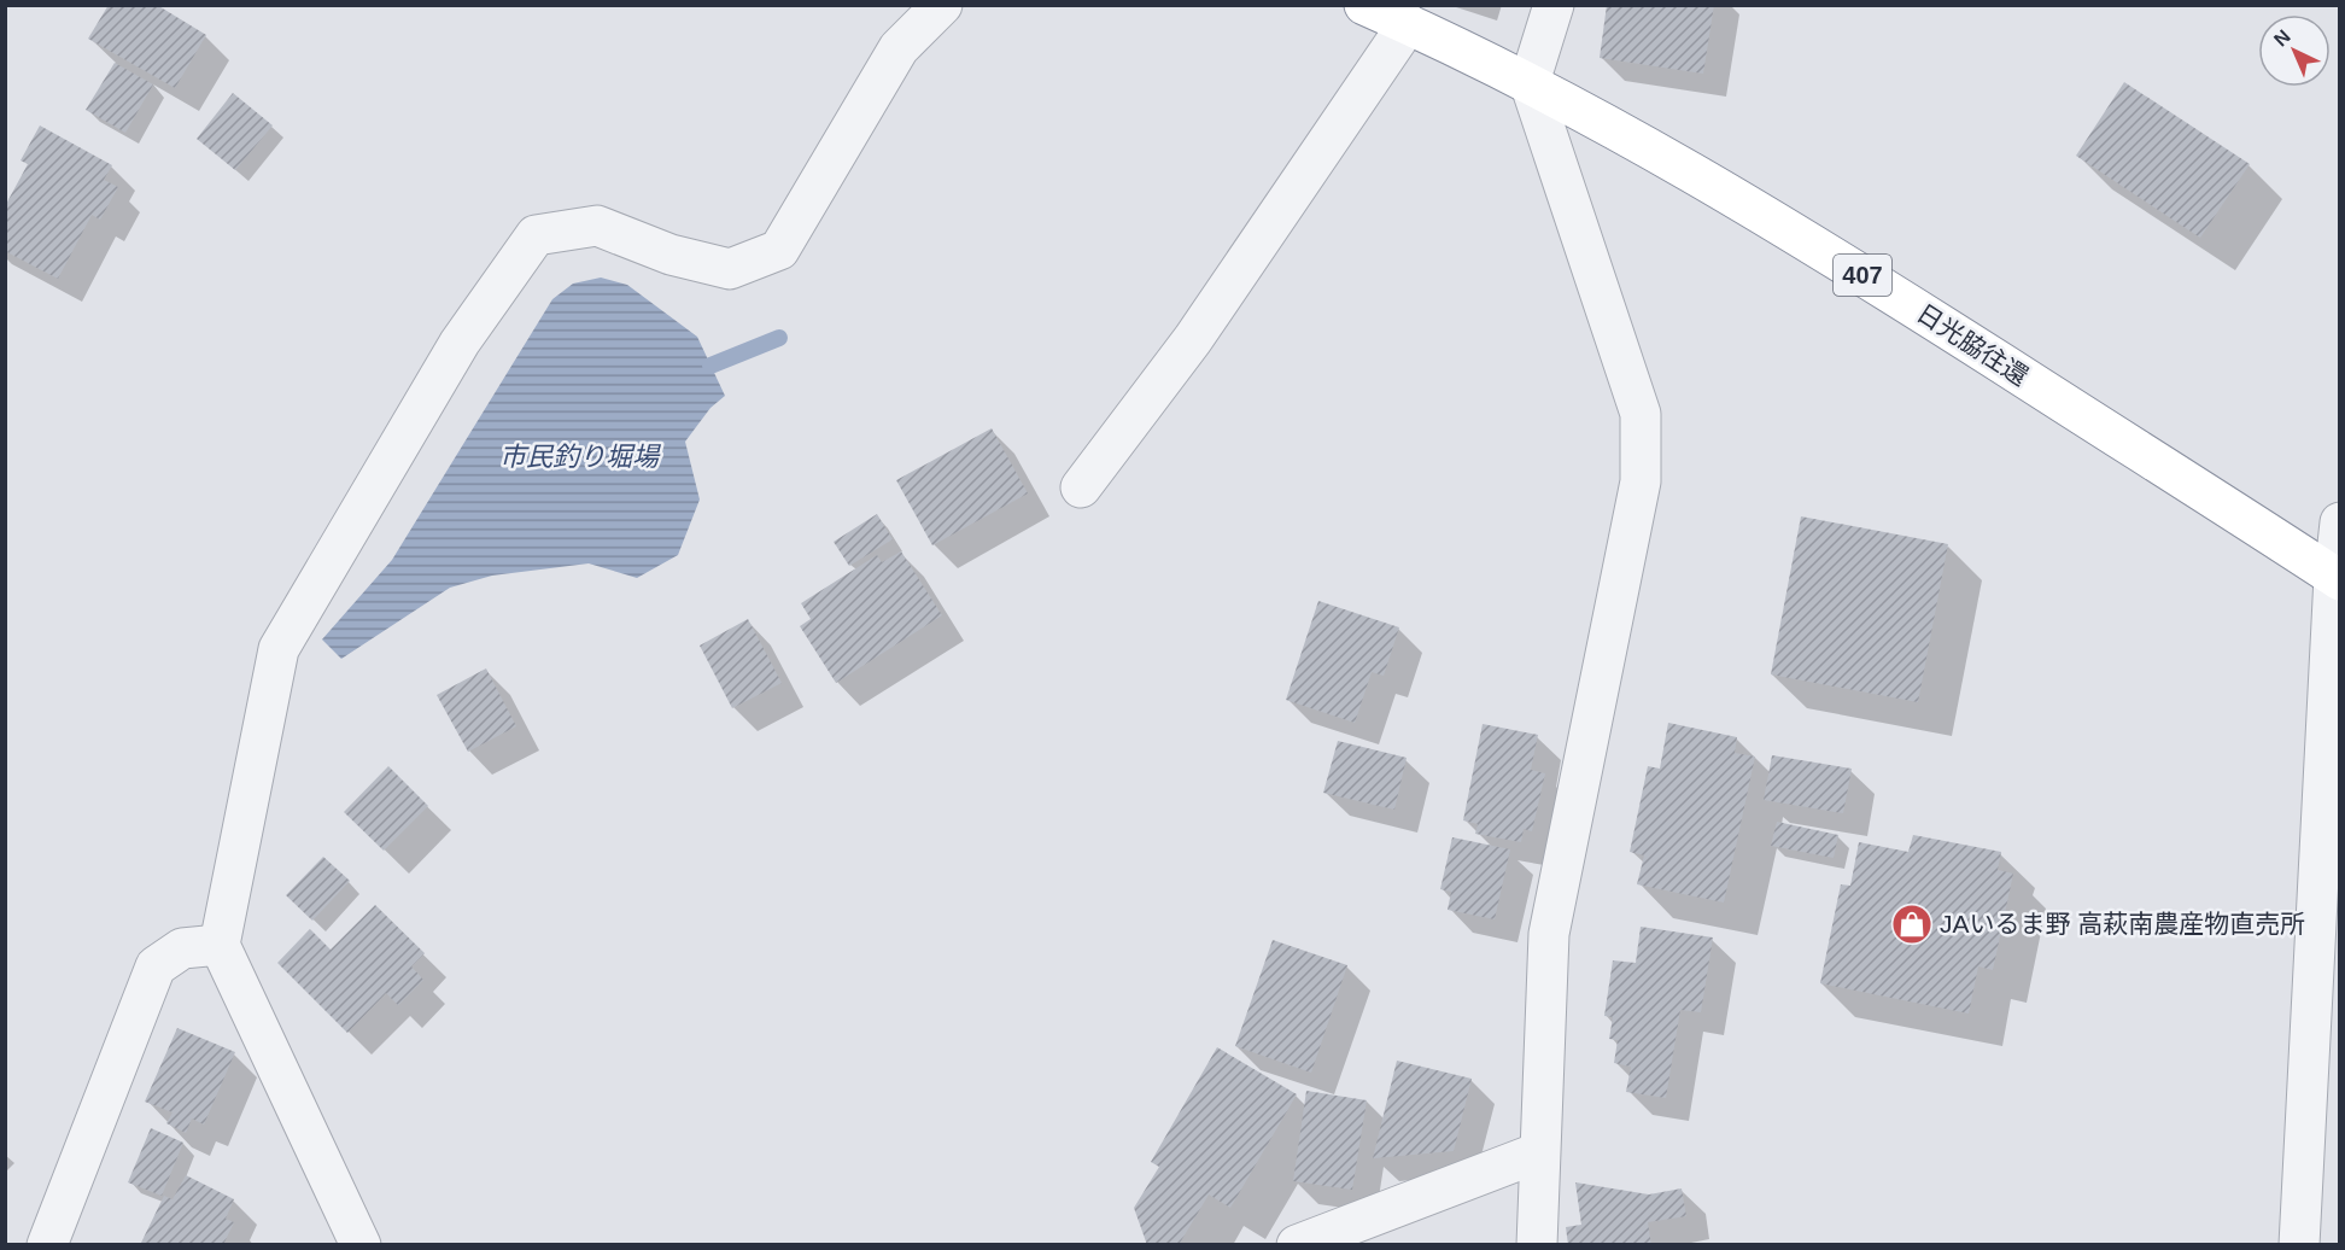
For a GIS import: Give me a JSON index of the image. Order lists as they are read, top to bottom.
{
  "streets": {
    "highway": ["407", "日光脇往還"]
  },
  "water": ["市民釣り堀場"],
  "places": {
    "shop": ["JAいるま野 高萩南農産物直売所"]
  },
  "north": "top left"
}
